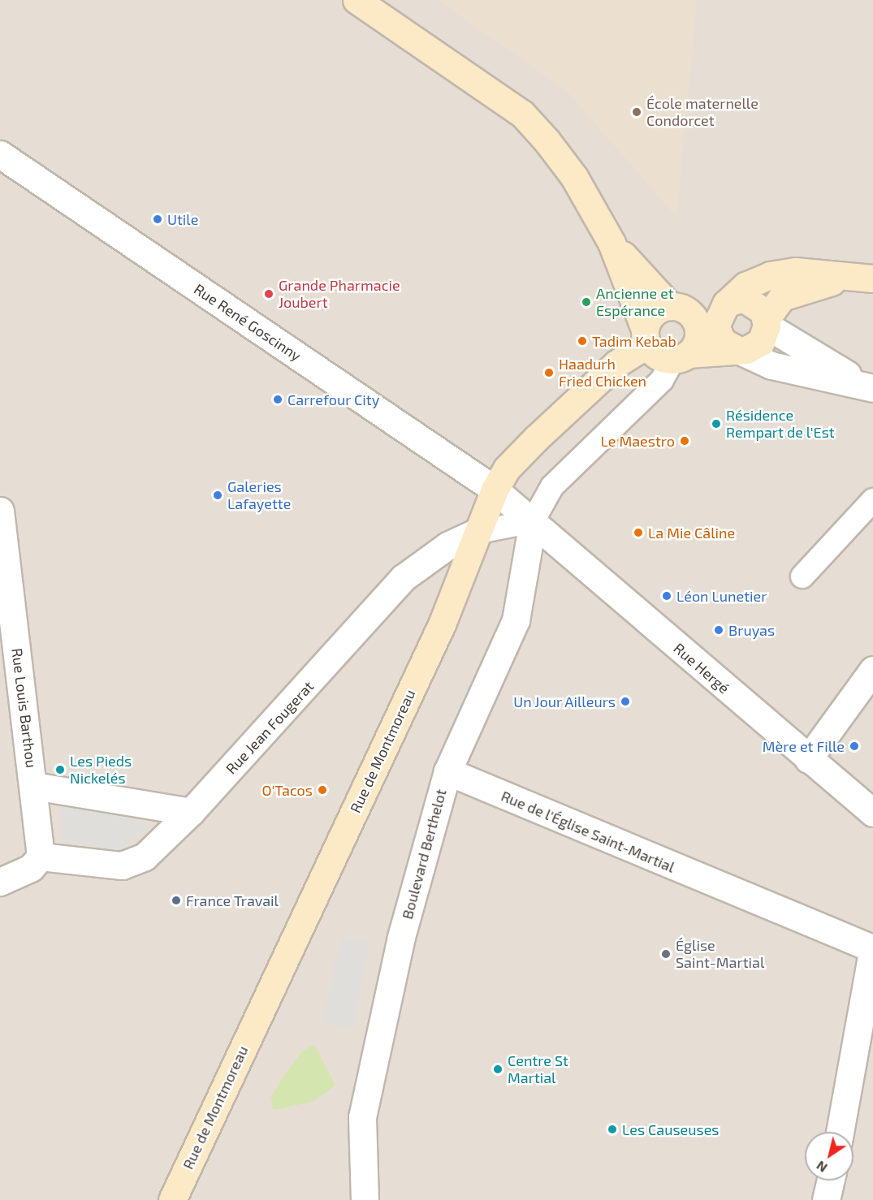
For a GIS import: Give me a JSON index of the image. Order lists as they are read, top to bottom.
{
  "streets": {
    "main road": ["Rue de Montmoreau"],
    "street": [
      "Rue René Goscinny",
      "Rue Hergé",
      "Rue Louis Barthou",
      "Rue Jean Fougerat",
      "Rue de l'Église Saint-Martial",
      "Boulevard Berthelot"
    ]
  },
  "crossings": [
    ["Rue René Goscinny", "Rue Hergé"],
    ["Rue René Goscinny", "Rue de Montmoreau"],
    ["Rue René Goscinny", "Boulevard Berthelot"],
    ["Rue Hergé", "Boulevard Berthelot"],
    ["Rue Louis Barthou", "Rue Jean Fougerat"],
    ["Rue Jean Fougerat", "Rue de Montmoreau"],
    ["Rue de l'Église Saint-Martial", "Boulevard Berthelot"]
  ],
  "places": [
    "École maternelle Condorcet",
    "Utile",
    "Grande Pharmacie Joubert",
    "Ancienne et Espérance",
    "Tadim Kebab",
    "Haadurh Fried Chicken",
    "Carrefour City",
    "Résidence Rempart de l'Est",
    "Le Maestro",
    "Galeries Lafayette",
    "La Mie Câline",
    "Léon Lunetier",
    "Bruyas",
    "Un Jour Ailleurs",
    "Mère et Fille",
    "Les Pieds Nickelés",
    "O'Tacos",
    "France Travail",
    "Église Saint-Martial",
    "Centre St Martial",
    "Les Causeuses"
  ],
  "north": "bottom left"
}
